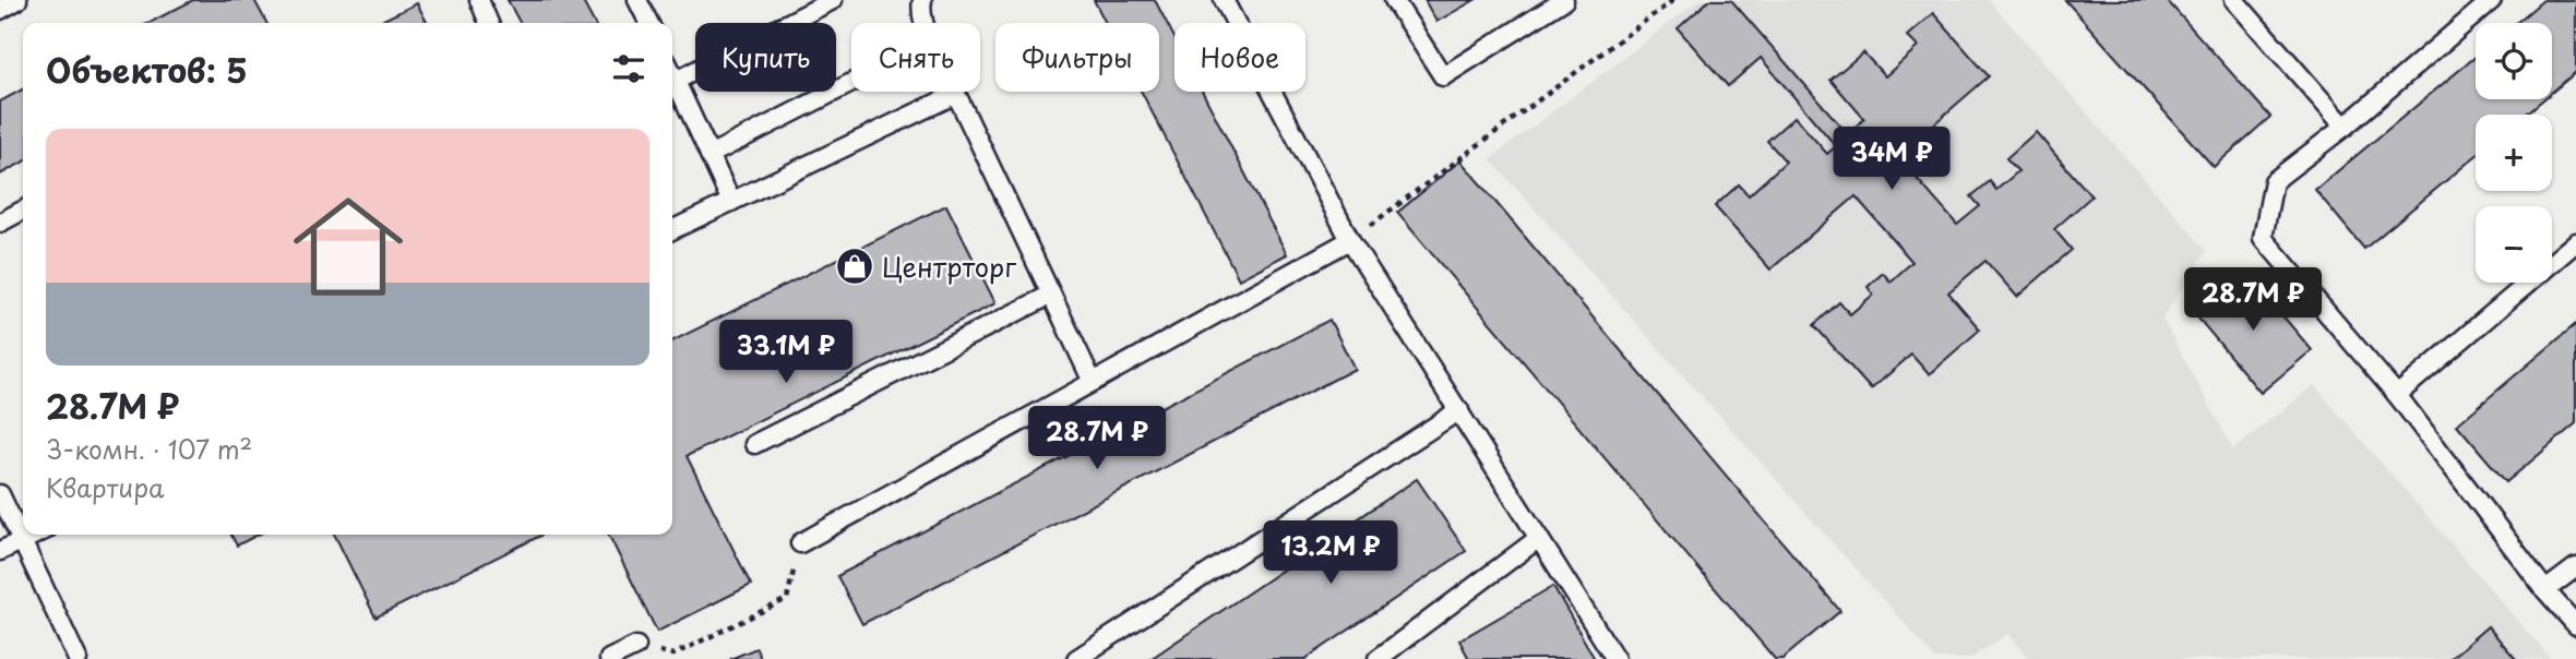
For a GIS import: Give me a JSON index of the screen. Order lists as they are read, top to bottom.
{
  "places": {
    "shop": ["Центрторг"]
  },
  "page": {
    "map_buttons": ["+", "−"],
    "chip": [
      "Купить",
      "Снять",
      "Фильтры",
      "Новое"
    ],
    "heading": "Объектов: 5",
    "list": [
      {
        "name": "28.7M ₽",
        "note": "3-комн. · 107 m² · Квартира"
      }
    ],
    "price": [
      "34M ₽",
      "28.7M ₽",
      "33.1M ₽",
      "28.7M ₽",
      "13.2M ₽"
    ]
  }
}
